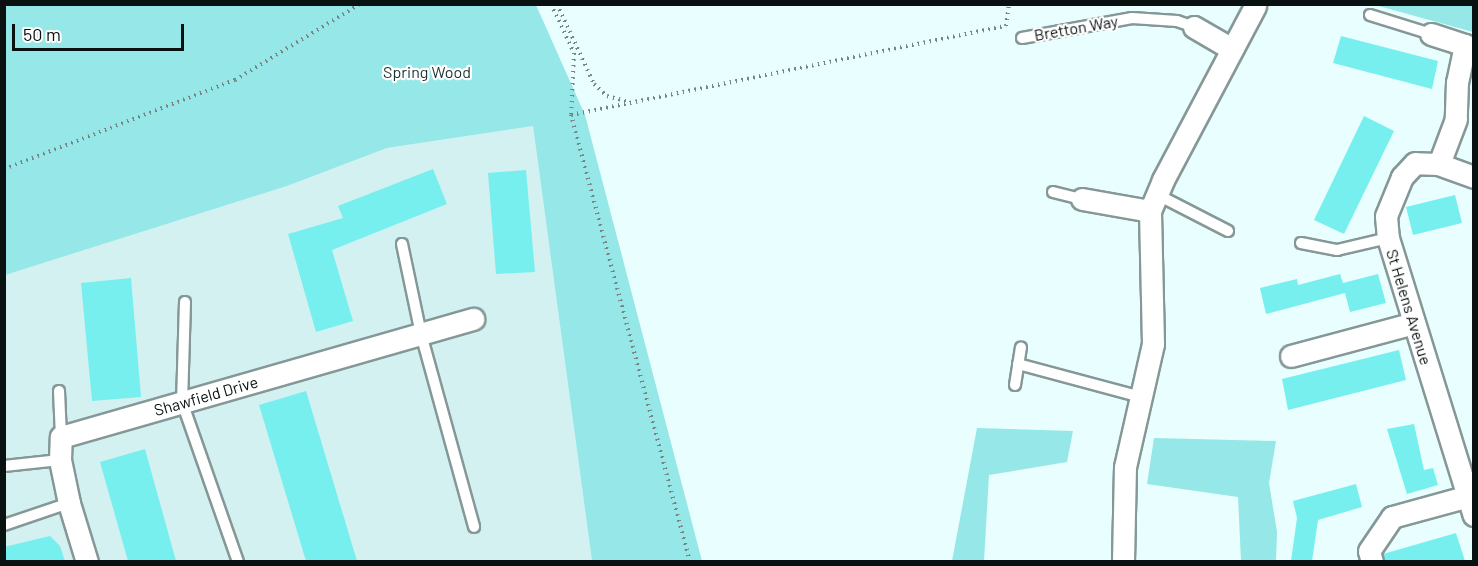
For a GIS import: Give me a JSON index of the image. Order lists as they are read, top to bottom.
{
  "streets": {
    "street": ["Bretton Way", "St Helens Avenue", "Shawfield Drive"]
  },
  "parks": ["Spring Wood"],
  "scale_bar": "50 m"
}
